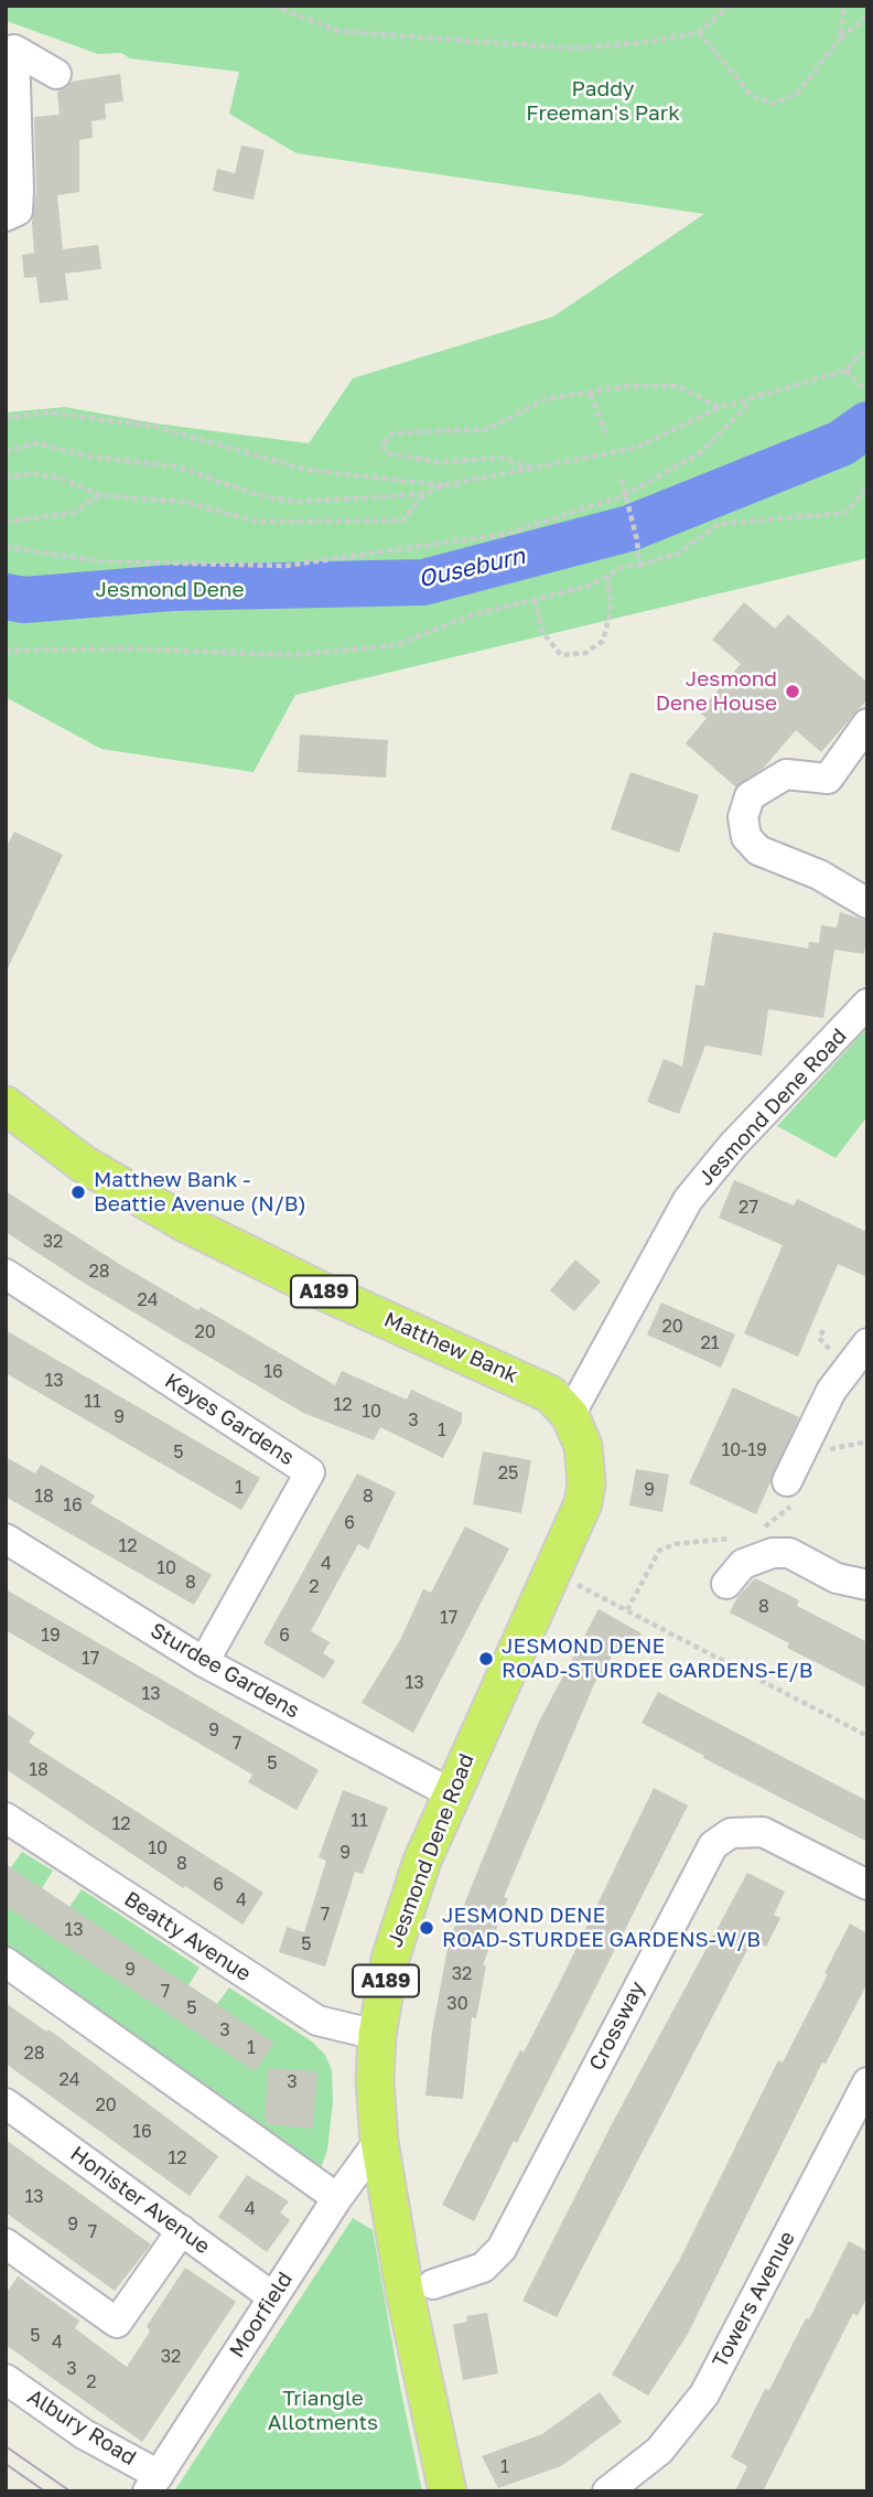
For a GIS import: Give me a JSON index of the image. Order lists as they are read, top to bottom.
{
  "streets": {
    "main road": ["Jesmond Dene Road", "A189", "Matthew Bank"],
    "street": [
      "Keyes Gardens",
      "Sturdee Gardens",
      "Beatty Avenue",
      "Crossway",
      "Honister Avenue",
      "Towers Avenue",
      "Moorfield",
      "Albury Road"
    ]
  },
  "crossings": [
    ["Jesmond Dene Road", "Matthew Bank"],
    ["Jesmond Dene Road", "Sturdee Gardens"],
    ["Jesmond Dene Road", "Beatty Avenue"],
    ["Jesmond Dene Road", "Moorfield"],
    ["Keyes Gardens", "Sturdee Gardens"],
    ["Honister Avenue", "Moorfield"],
    ["Moorfield", "Albury Road"]
  ],
  "water": ["Ouseburn"],
  "parks": ["Paddy Freeman's Park", "Jesmond Dene", "Triangle Allotments"],
  "places": [
    "Jesmond Dene House",
    "Matthew Bank - Beattie Avenue (N/B)",
    "JESMOND DENE ROAD-STURDEE GARDENS-E/B",
    "JESMOND DENE ROAD-STURDEE GARDENS-W/B"
  ],
  "house_numbers": [
    "27",
    "32",
    "28",
    "24",
    "20",
    "20",
    "21",
    "16",
    "13",
    "11",
    "12",
    "10",
    "9",
    "3",
    "1",
    "10-19",
    "5",
    "25",
    "1",
    "9",
    "18",
    "8",
    "16",
    "6",
    "12",
    "4",
    "10",
    "8",
    "2",
    "8",
    "17",
    "19",
    "6",
    "17",
    "13",
    "13",
    "9",
    "7",
    "5",
    "18",
    "11",
    "12",
    "10",
    "9",
    "8",
    "6",
    "4",
    "7",
    "13",
    "5",
    "9",
    "32",
    "7",
    "30",
    "5",
    "3",
    "1",
    "28",
    "24",
    "3",
    "20",
    "16",
    "12",
    "13",
    "4",
    "9",
    "7",
    "5",
    "4",
    "32",
    "3",
    "2",
    "1"
  ]
}
